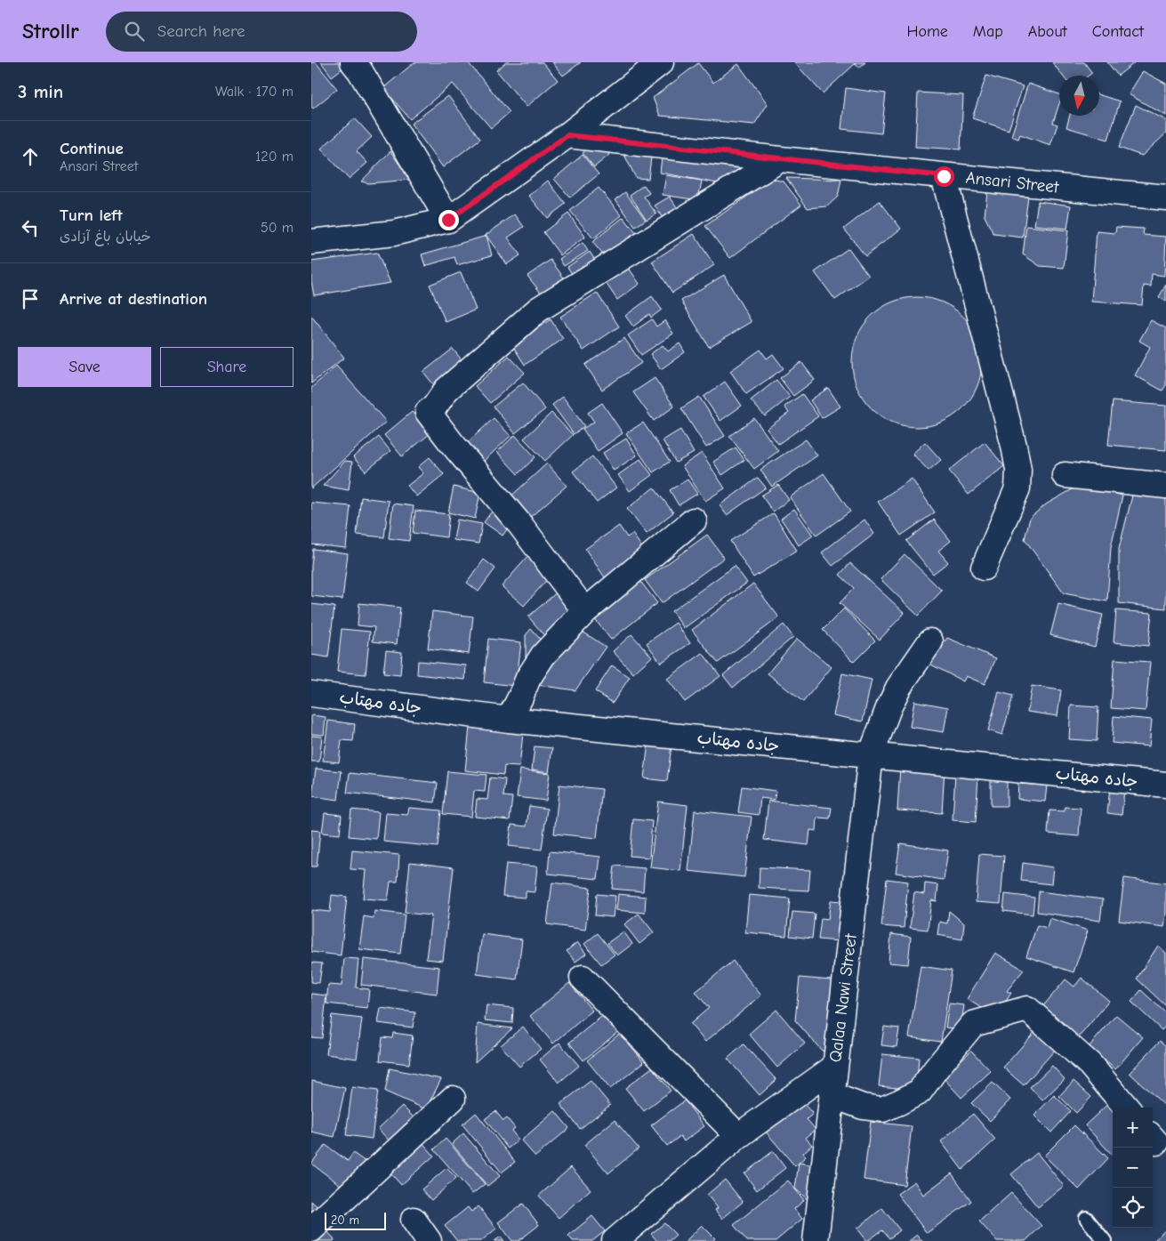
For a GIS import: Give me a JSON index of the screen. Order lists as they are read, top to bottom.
{
  "streets": {
    "street": ["Ansari Street", "جاده مهتاب", "Qalaa Nawi Street"]
  },
  "crossings": [
    ["جاده مهتاب", "Qalaa Nawi Street"]
  ],
  "scale_bar": "20 m",
  "north": "bottom",
  "page": {
    "header": "Strollr",
    "search": "Search here",
    "nav": [
      "Home",
      "Map",
      "About",
      "Contact"
    ],
    "heading": ["3 min", "Walk · 170 m"],
    "list": [
      ["Continue", "Ansari Street", "120 m"],
      ["Turn left", "خیابان باغ آزادی", "50 m"],
      "Arrive at destination"
    ],
    "buttons": ["Save", "Share"],
    "map_buttons": ["+", "−"],
    "scale": "20 m"
  }
}
